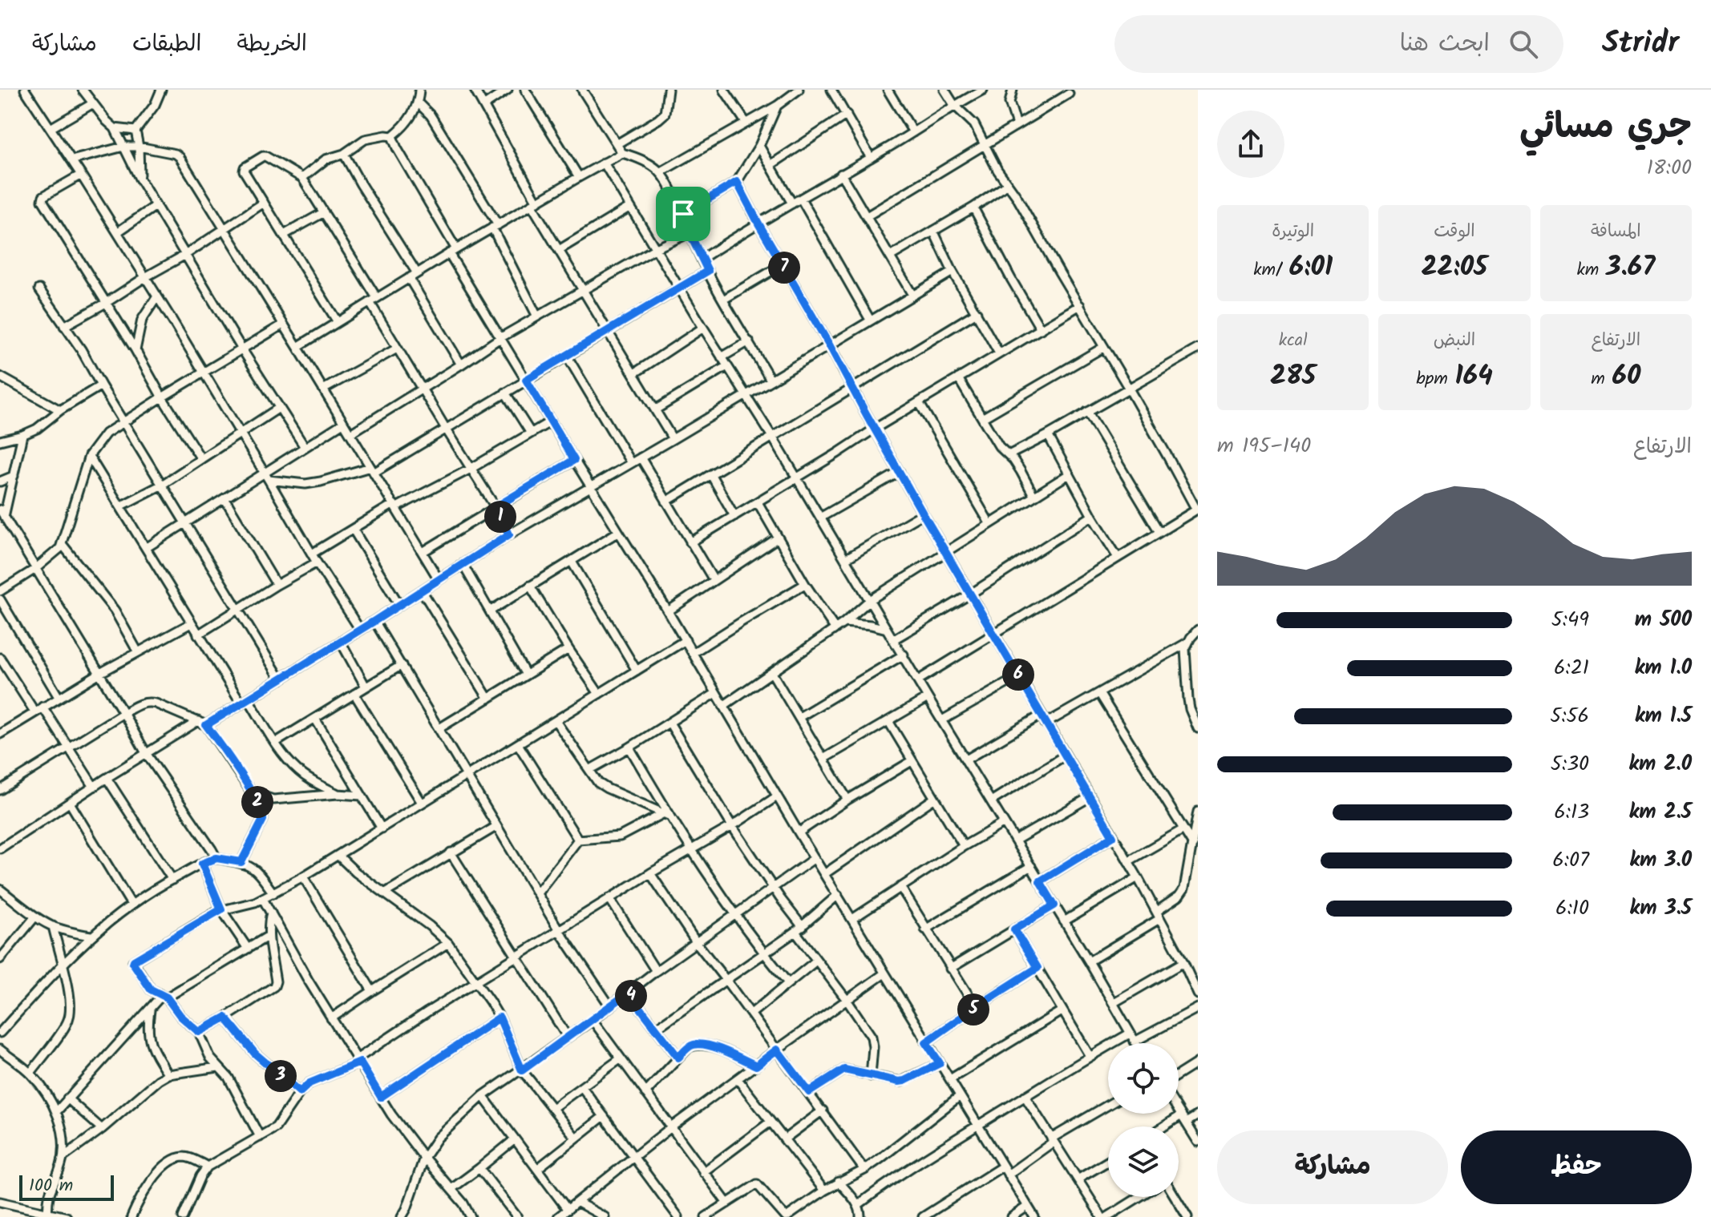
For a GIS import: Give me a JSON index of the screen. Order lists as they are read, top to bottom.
{
  "scale_bar": "100 m",
  "page": {
    "header": "Stridr",
    "search": "ابحث هنا",
    "nav": ["الخريطة", "الطبقات", "مشاركة"],
    "heading": ["جري مسائي", "18:00"],
    "stats": [
      ["المسافة", "3.67 km"],
      ["الوقت", "22:05"],
      ["الوتيرة", "6:01 /km"],
      ["الارتفاع", "60 m"],
      ["النبض", "164 bpm"],
      ["kcal", "285"]
    ],
    "pins": [
      "7",
      "1",
      "6",
      "2",
      "4",
      "5",
      "3"
    ],
    "chart": ["الارتفاع", "140–195 m"],
    "list": [
      {
        "name": "500 m",
        "note": "5:49"
      },
      {
        "name": "1.0 km",
        "note": "6:21"
      },
      {
        "name": "1.5 km",
        "note": "5:56"
      },
      {
        "name": "2.0 km",
        "note": "5:30"
      },
      {
        "name": "2.5 km",
        "note": "6:13"
      },
      {
        "name": "3.0 km",
        "note": "6:07"
      },
      {
        "name": "3.5 km",
        "note": "6:10"
      }
    ],
    "buttons": ["حفظ", "مشاركة"],
    "scale": "100 m"
  }
}
